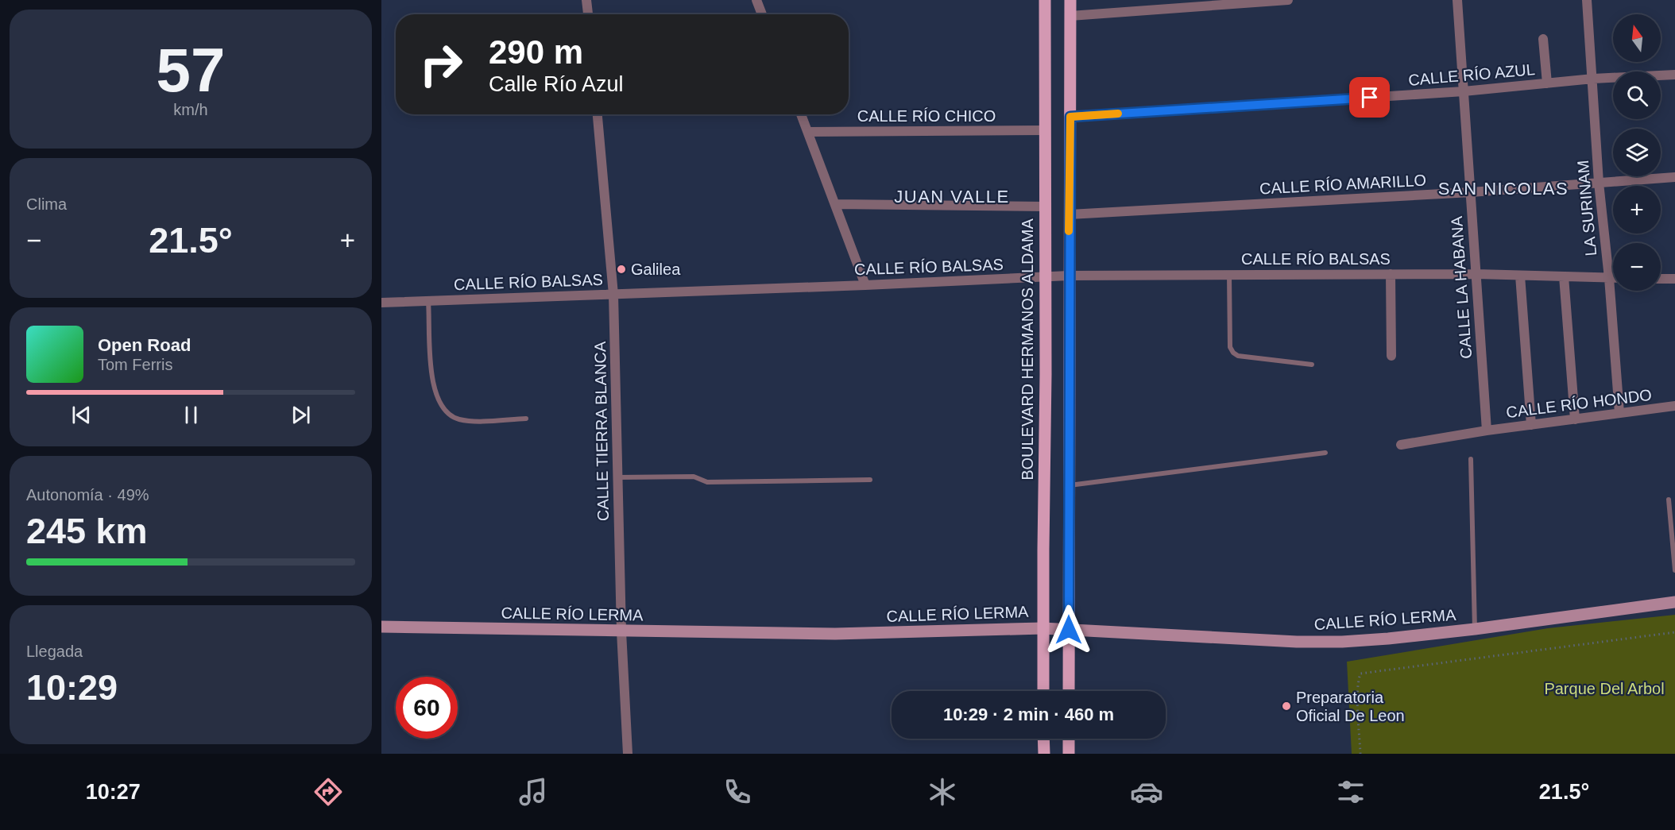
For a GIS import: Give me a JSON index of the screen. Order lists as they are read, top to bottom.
{
  "streets": {
    "main road": ["BOULEVARD HERMANOS ALDAMA"],
    "street": [
      "CALLE RÍO AZUL",
      "CALLE RÍO CHICO",
      "CALLE RÍO AMARILLO",
      "LA SURINAM",
      "CALLE RÍO BALSAS",
      "CALLE LA HABANA",
      "CALLE RÍO HONDO",
      "CALLE TIERRA BLANCA",
      "CALLE RÍO LERMA"
    ]
  },
  "crossings": [
    ["CALLE RÍO AZUL", "LA SURINAM"],
    ["CALLE RÍO AZUL", "CALLE LA HABANA"],
    ["CALLE RÍO CHICO", "BOULEVARD HERMANOS ALDAMA"],
    ["CALLE RÍO AMARILLO", "LA SURINAM"],
    ["CALLE RÍO AMARILLO", "CALLE LA HABANA"],
    ["LA SURINAM", "CALLE RÍO BALSAS"],
    ["LA SURINAM", "CALLE RÍO HONDO"],
    ["CALLE RÍO BALSAS", "CALLE LA HABANA"],
    ["CALLE RÍO BALSAS", "BOULEVARD HERMANOS ALDAMA"],
    ["CALLE RÍO BALSAS", "CALLE TIERRA BLANCA"],
    ["CALLE LA HABANA", "CALLE RÍO HONDO"],
    ["BOULEVARD HERMANOS ALDAMA", "CALLE RÍO LERMA"],
    ["CALLE TIERRA BLANCA", "CALLE RÍO LERMA"]
  ],
  "districts": ["SAN NICOLAS", "JUAN VALLE"],
  "parks": ["Parque Del Arbol"],
  "places": ["Galilea", "Preparatoria Oficial De Leon"],
  "north": "top",
  "page": {
    "tile": [
      ["57", "km/h"],
      "Clima",
      ["Autonomía · 49%", "245 km"],
      ["Llegada", "10:29"]
    ],
    "map_buttons": ["+", "−"],
    "turn": ["290 m", "Calle Río Azul"],
    "heat": ["−", "21.5°", "+"],
    "song": ["Open Road", "Tom Ferris"],
    "limit": "60",
    "trip": "10:29 · 2 min · 460 m",
    "tabs": ["10:27", "21.5°"]
  }
}
